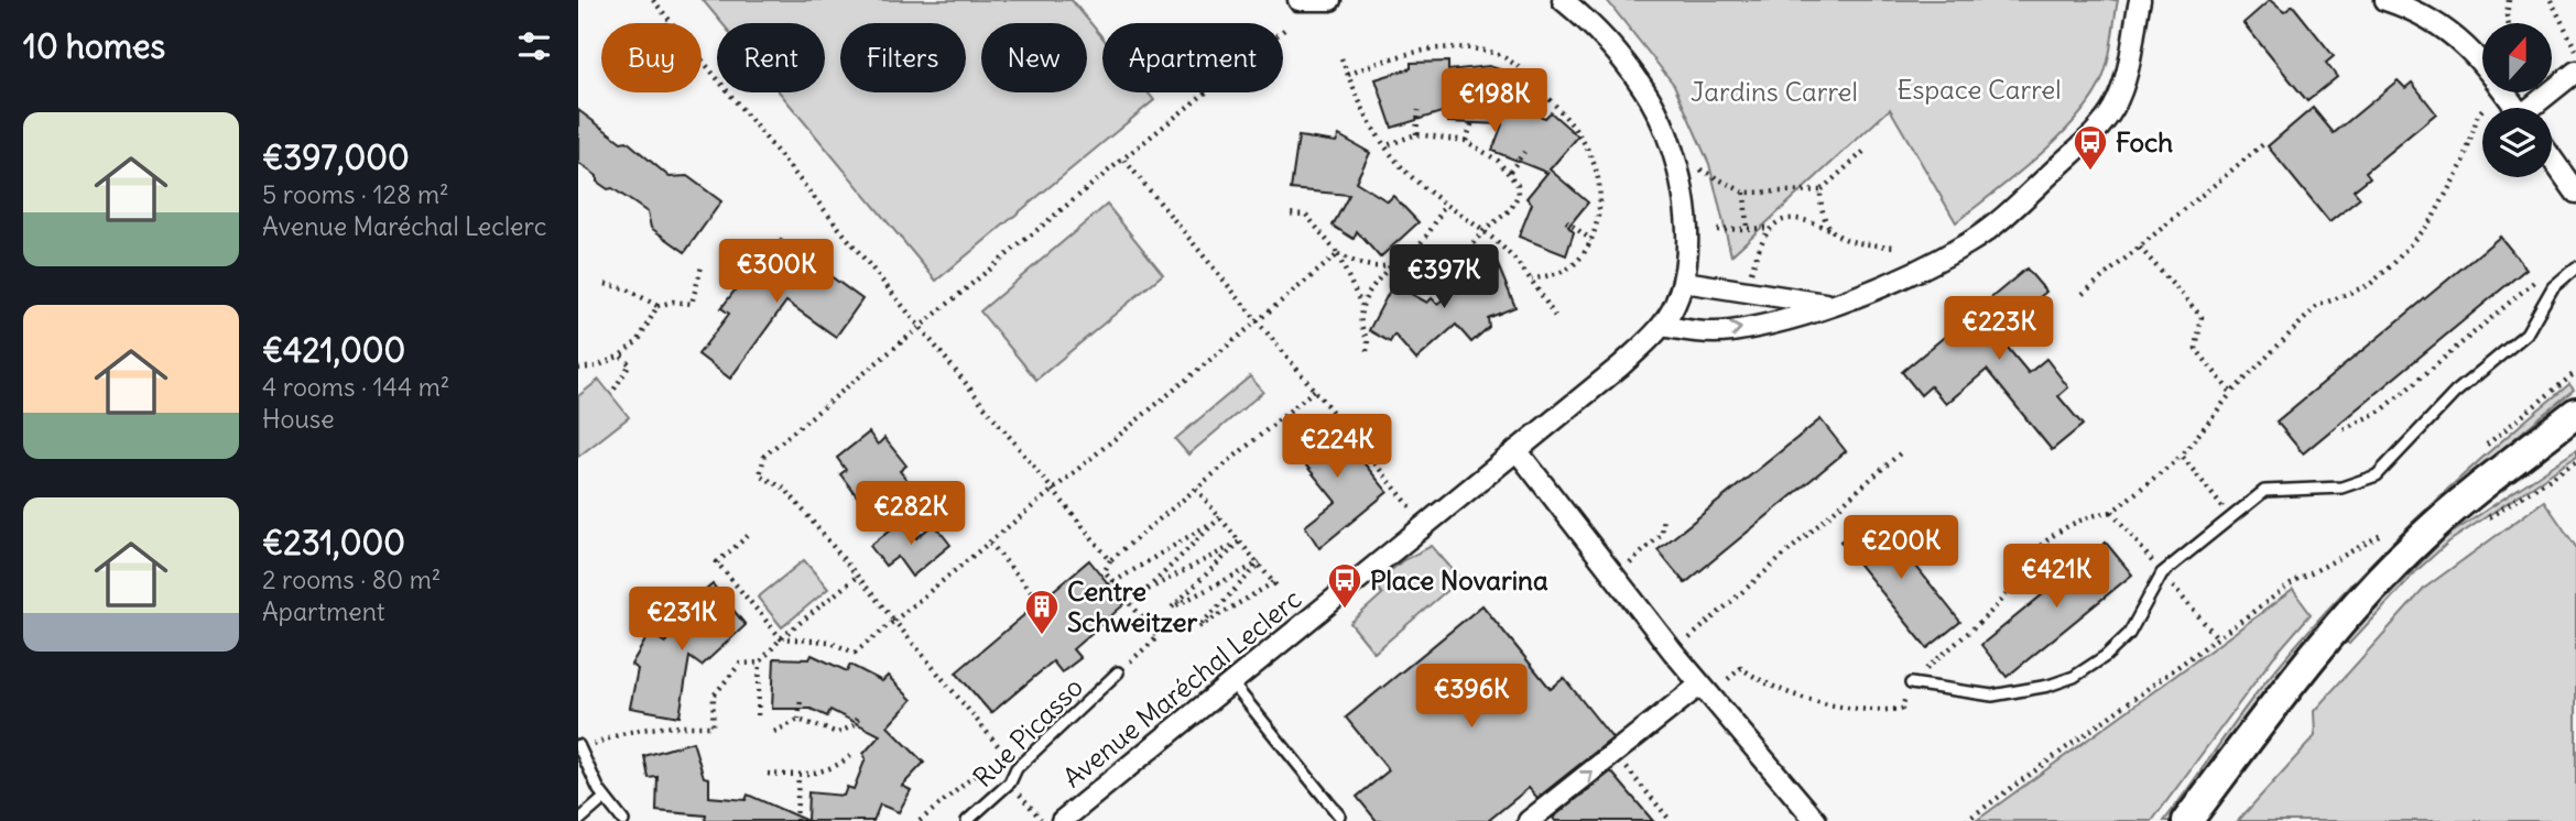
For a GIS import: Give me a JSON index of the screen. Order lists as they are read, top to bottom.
{
  "streets": {
    "street": ["Avenue Maréchal Leclerc"],
    "lane": ["Rue Picasso"]
  },
  "parks": ["Espace Carrel", "Jardins Carrel"],
  "places": {
    "bus stop": ["Foch", "Place Novarina"],
    "building": ["Centre Schweitzer"]
  },
  "north": "top",
  "page": {
    "heading": "10 homes",
    "chip": [
      "Buy",
      "Rent",
      "Filters",
      "New",
      "Apartment"
    ],
    "price": [
      "€198K",
      "€300K",
      "€397K",
      "€223K",
      "€224K",
      "€282K",
      "€200K",
      "€421K",
      "€231K",
      "€396K"
    ],
    "list": [
      {
        "name": "€397,000",
        "note": "5 rooms · 128 m² · Avenue Maréchal Leclerc"
      },
      {
        "name": "€421,000",
        "note": "4 rooms · 144 m² · House"
      },
      {
        "name": "€231,000",
        "note": "2 rooms · 80 m² · Apartment"
      }
    ]
  }
}
